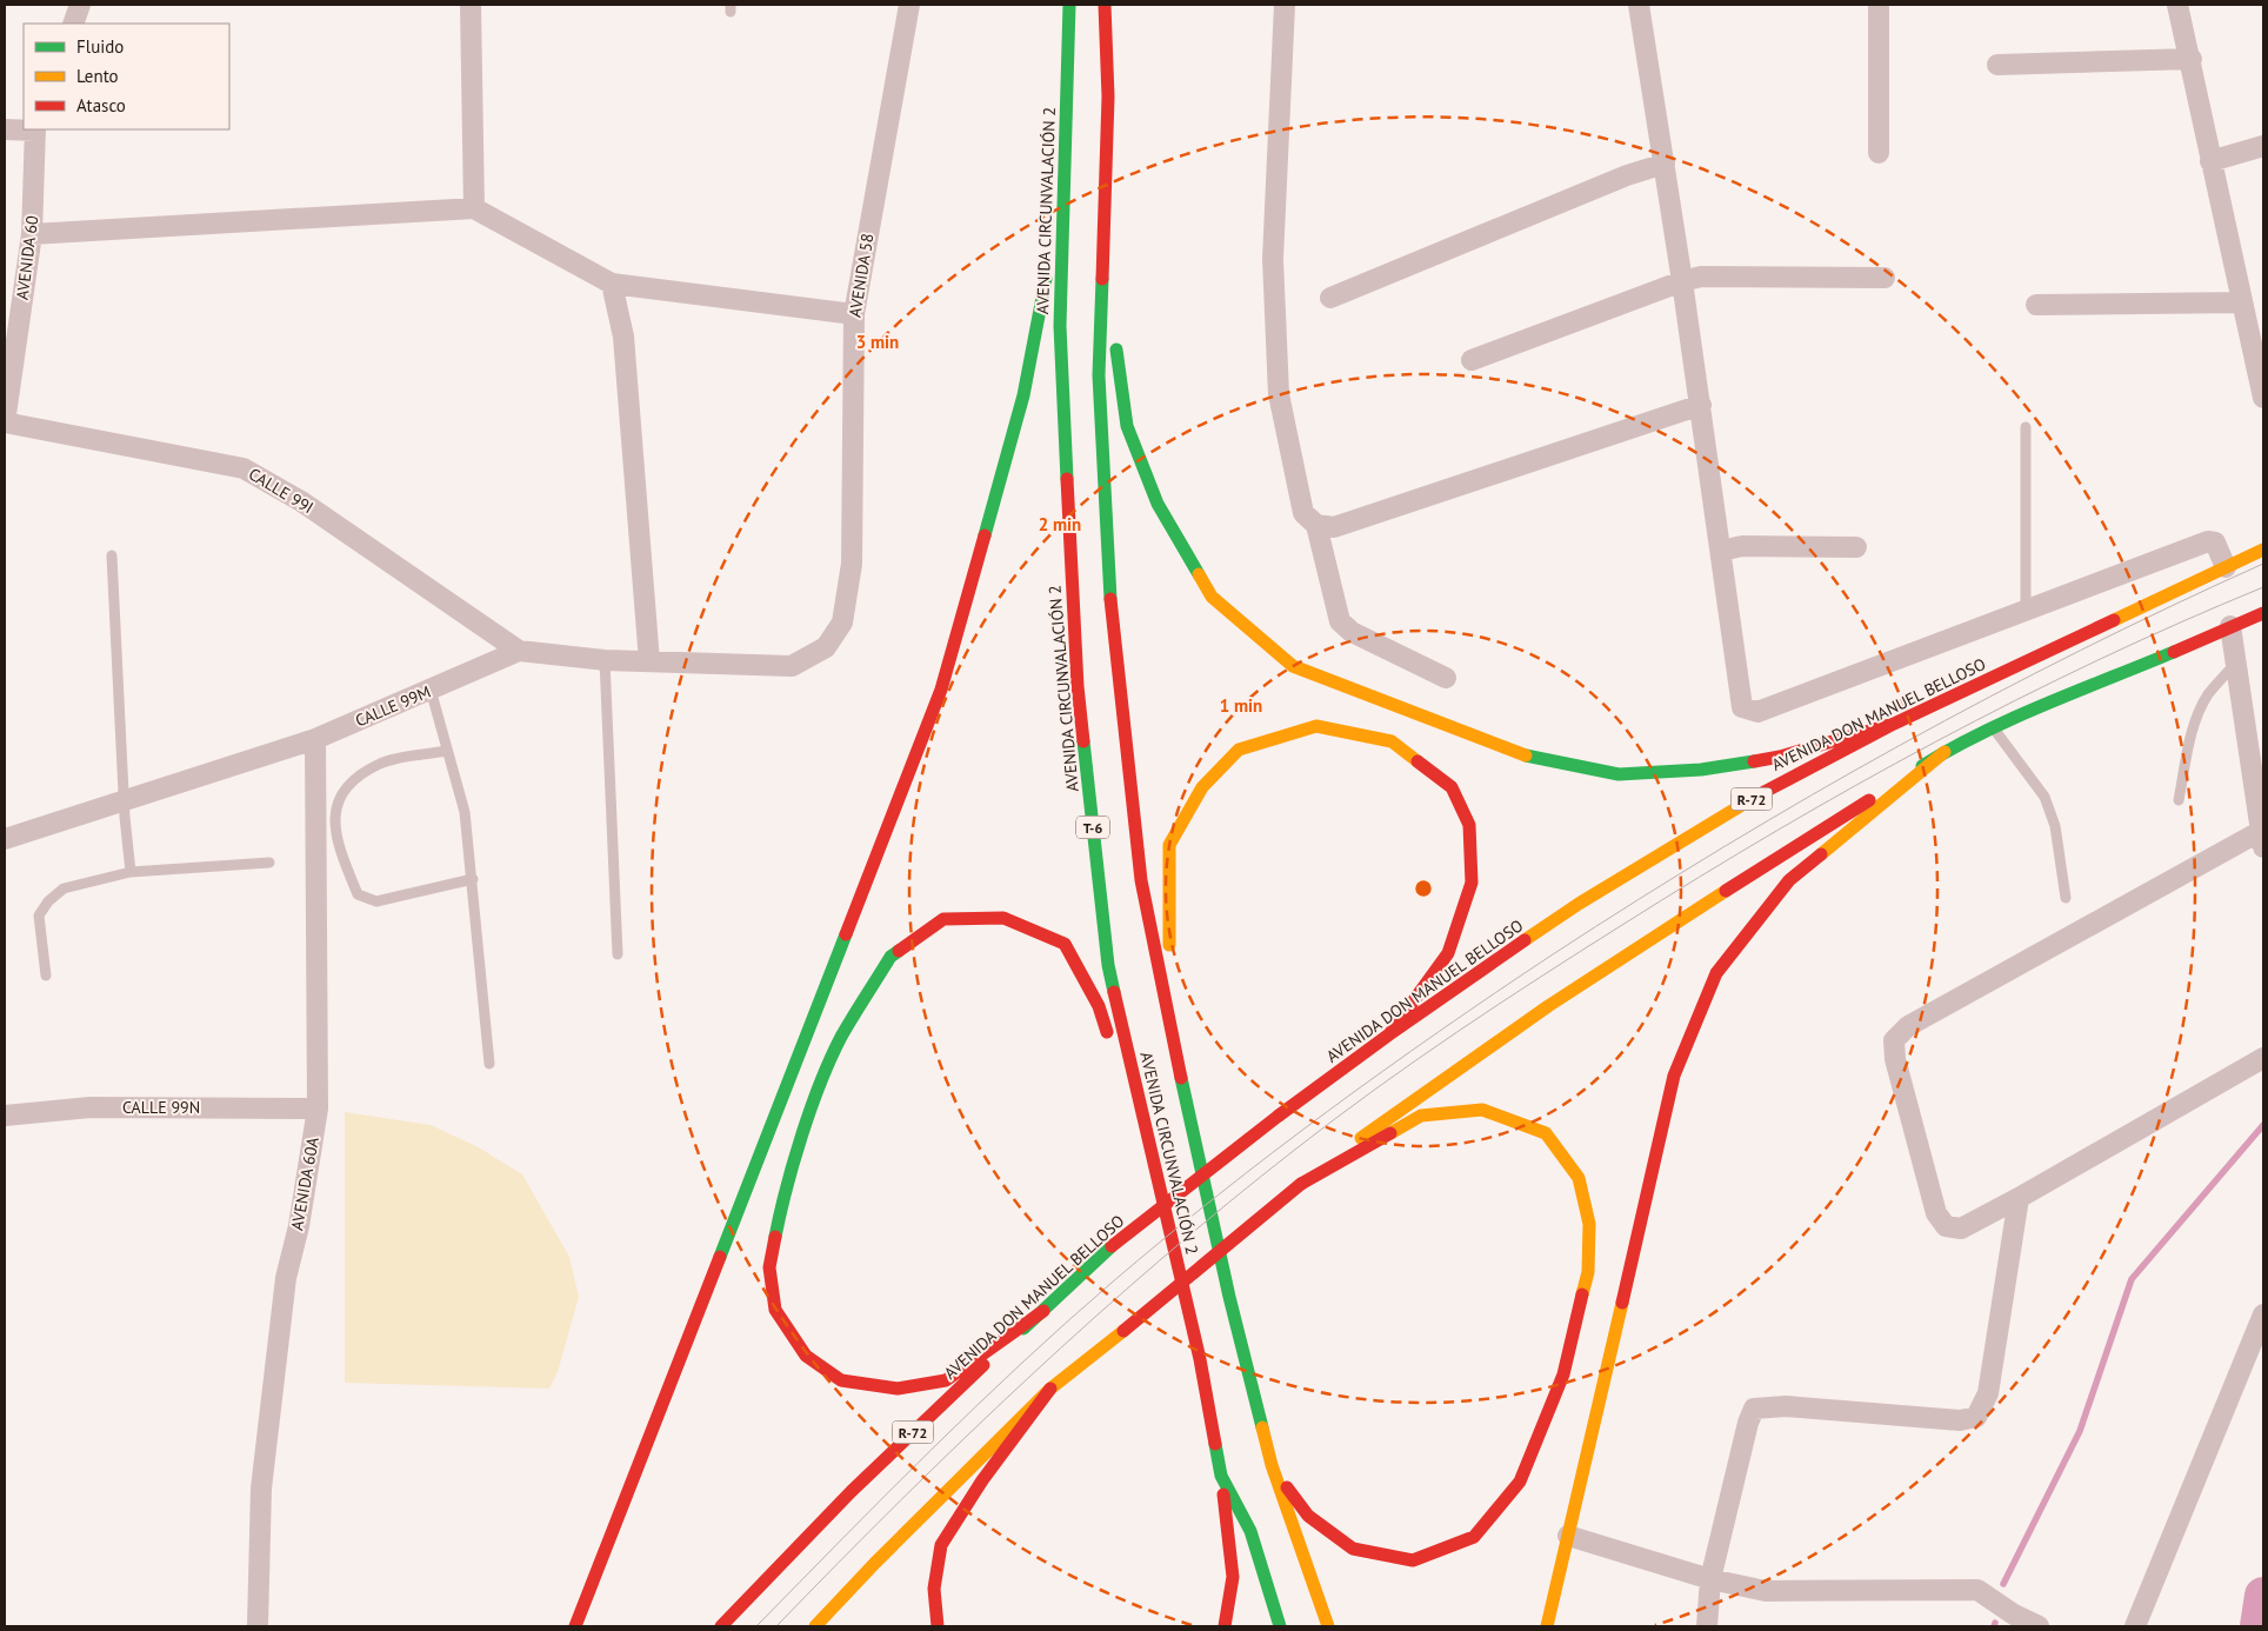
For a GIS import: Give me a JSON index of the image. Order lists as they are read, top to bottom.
{
  "streets": {
    "main road": [
      "AVENIDA CIRCUNVALACIÓN 2",
      "AVENIDA DON MANUEL BELLOSO",
      "R-72",
      "T-6"
    ],
    "street": [
      "AVENIDA 60",
      "AVENIDA 58",
      "CALLE 99I",
      "CALLE 99M",
      "CALLE 99N",
      "AVENIDA 60A"
    ]
  },
  "crossings": [
    ["AVENIDA 60", "CALLE 99I"],
    ["CALLE 99I", "CALLE 99M"],
    ["CALLE 99M", "AVENIDA 60A"],
    ["CALLE 99N", "AVENIDA 60A"]
  ],
  "legend": ["Fluido", "Lento", "Atasco"],
  "rings": ["3 min", "2 min", "1 min"]
}
